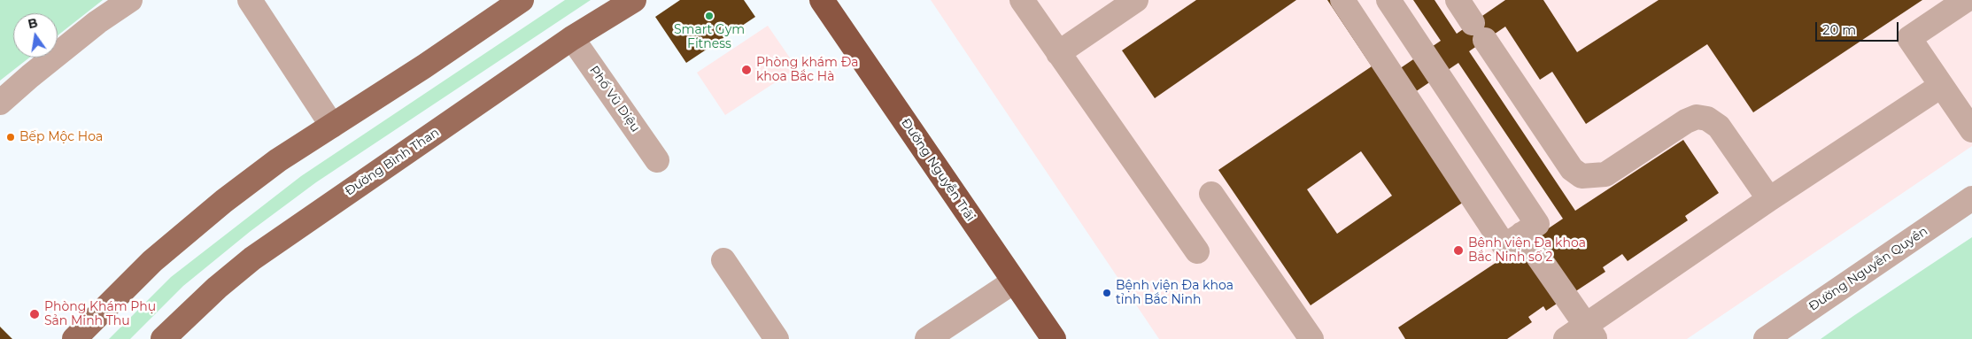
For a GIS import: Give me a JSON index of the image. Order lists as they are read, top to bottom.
{
  "streets": {
    "highway": ["Đường Nguyễn Trãi"],
    "main road": ["Đường Bình Than"],
    "street": ["Phố Vũ Diệu", "Đường Nguyễn Quyền"]
  },
  "crossings": [
    ["Phố Vũ Diệu", "Đường Bình Than"]
  ],
  "places": [
    "Smart Gym Fitness",
    "Phòng khám Đa khoa Bắc Hà",
    "Bếp Mộc Hoa",
    "Bệnh viện Đa khoa Bắc Ninh số 2",
    "Bệnh viện Đa khoa tỉnh Bắc Ninh",
    "Phòng Khám Phụ Sản Minh Thu"
  ],
  "scale_bar": "20 m",
  "north": "top"
}
